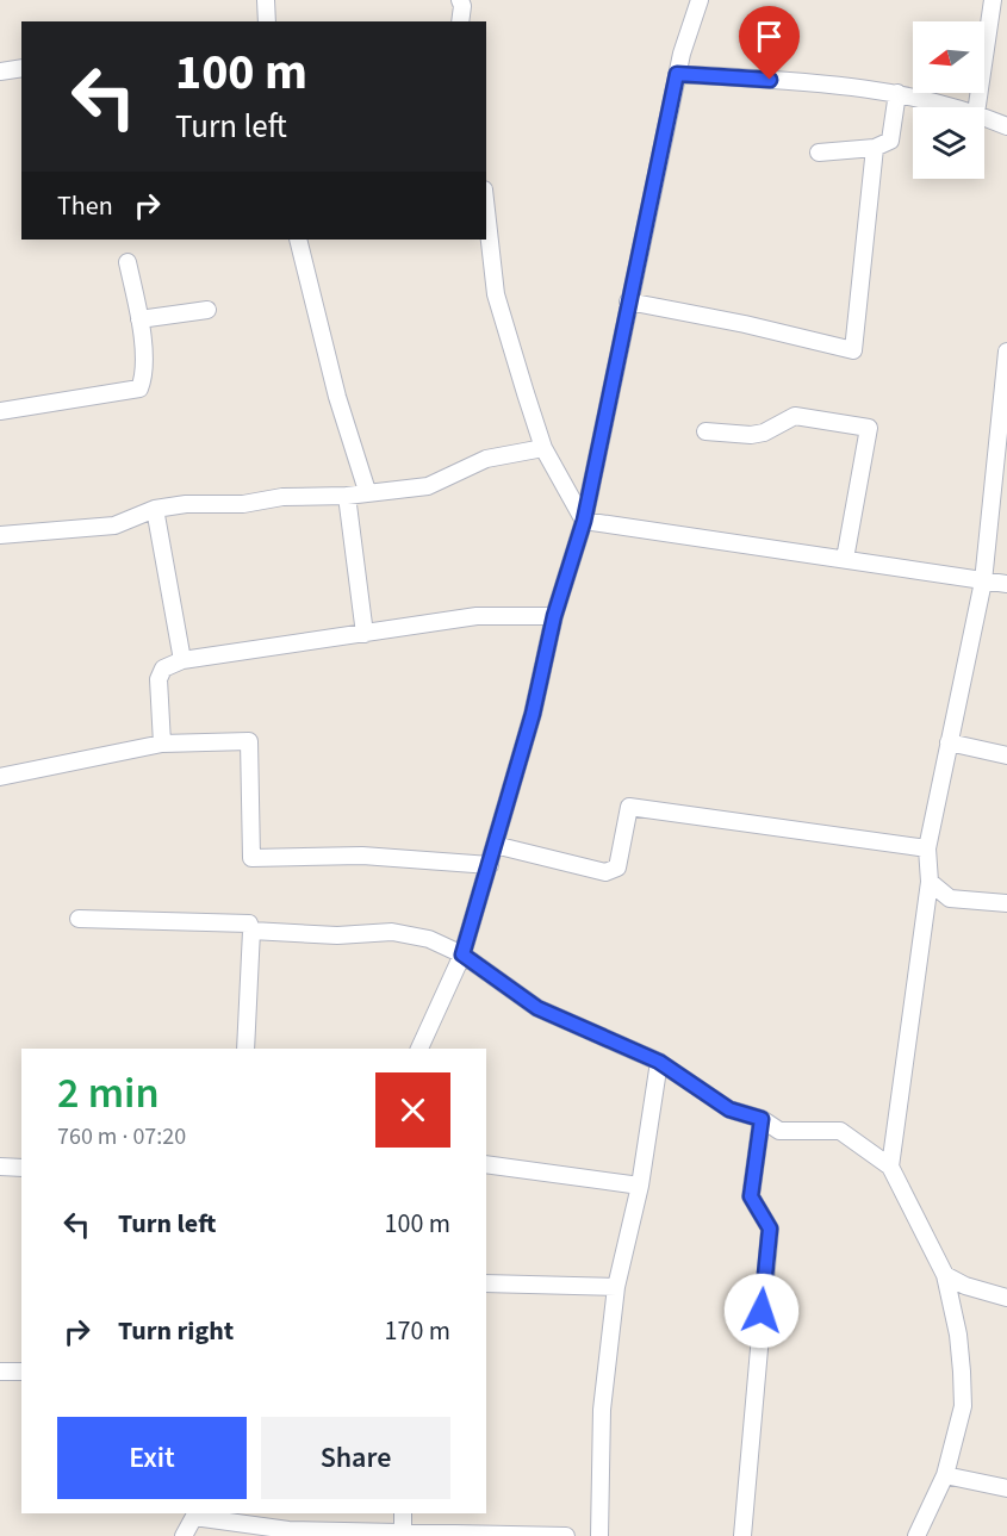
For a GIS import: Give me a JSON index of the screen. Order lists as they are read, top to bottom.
{
  "north": "left",
  "page": {
    "turn": ["100 m", "Turn left"],
    "then": "Then",
    "heading": ["2 min", "760 m · 07:20"],
    "list": [
      {
        "name": "Turn left",
        "value": "100 m"
      },
      {
        "name": "Turn right",
        "value": "170 m"
      }
    ],
    "buttons": ["Exit", "Share"]
  }
}
